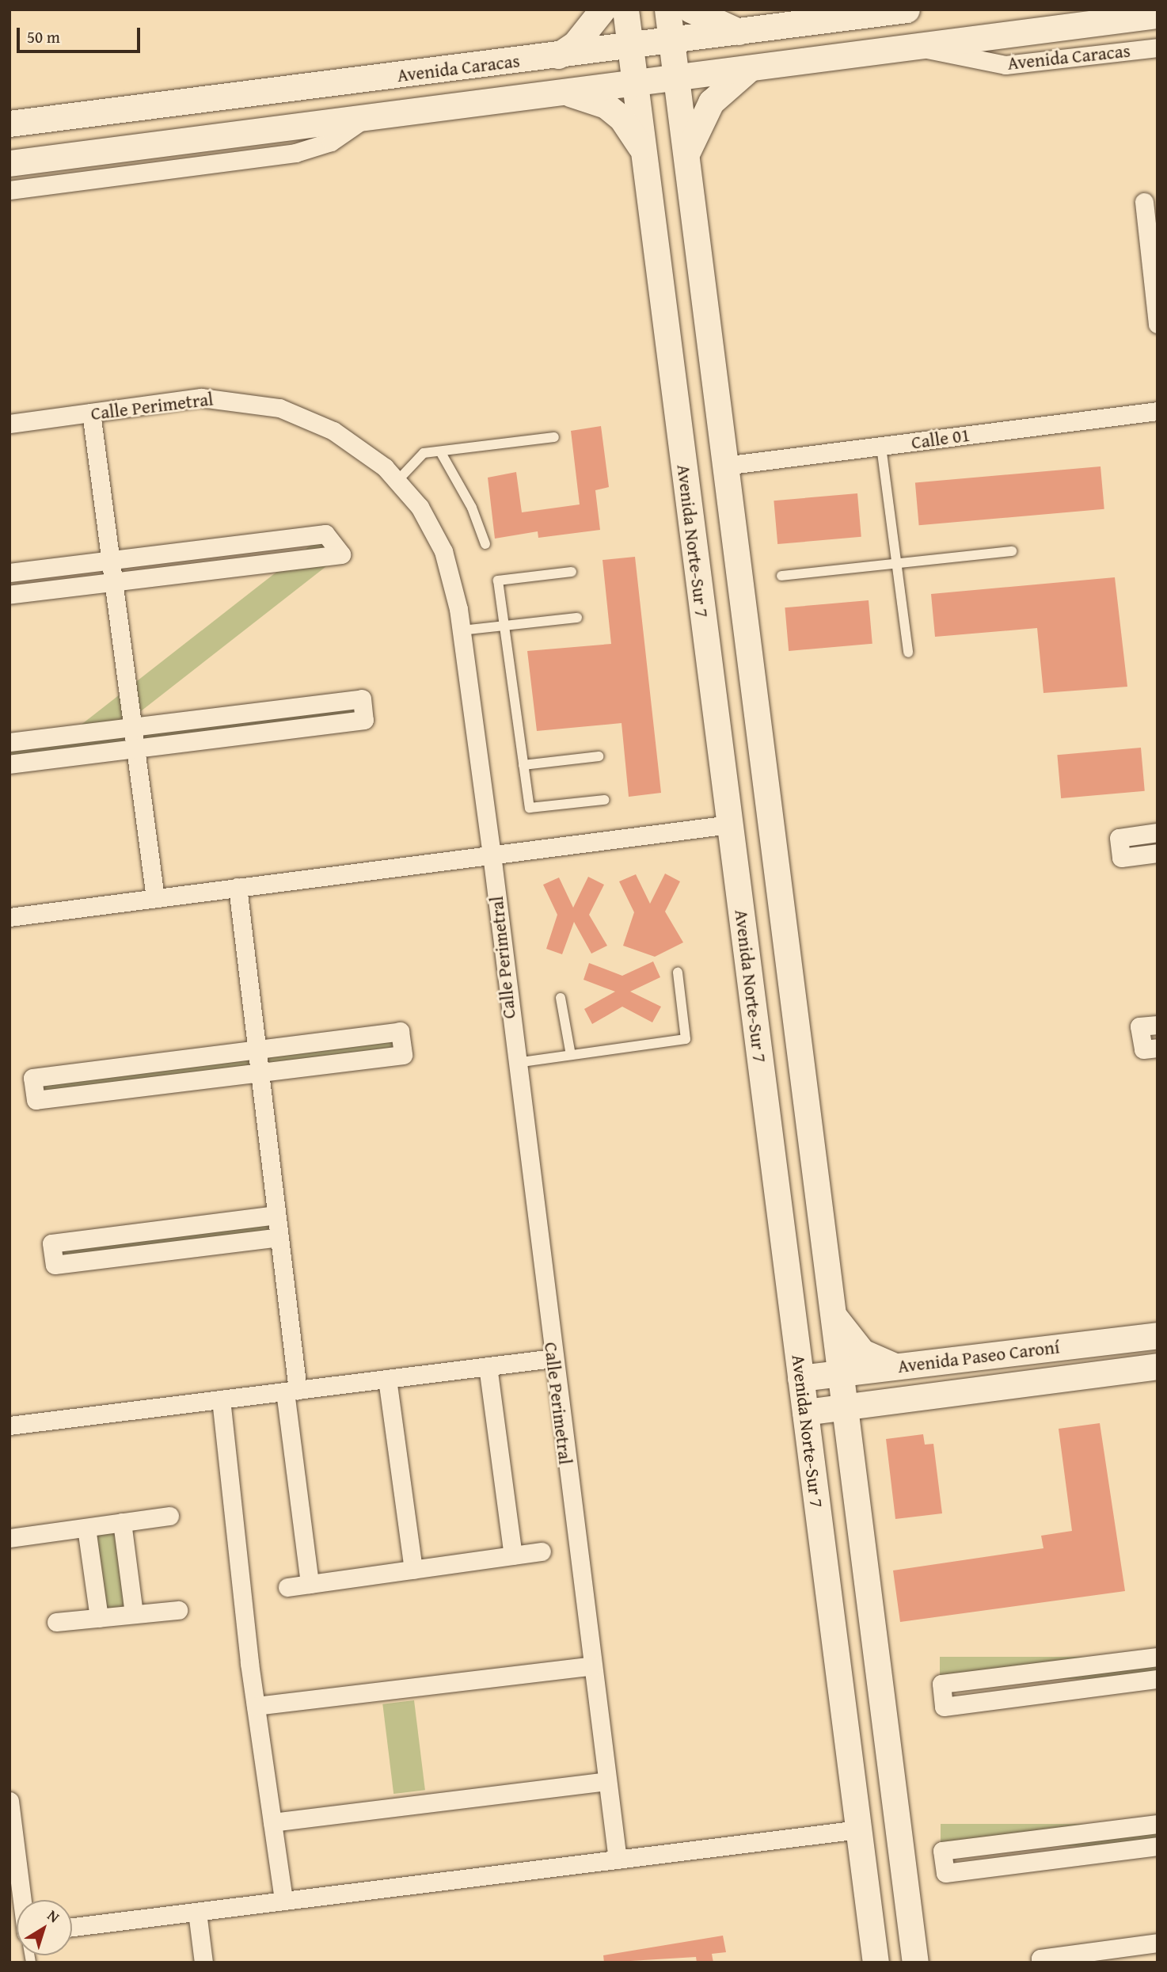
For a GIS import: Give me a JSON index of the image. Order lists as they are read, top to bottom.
{
  "streets": {
    "main road": ["Avenida Caracas", "Avenida Norte-Sur 7", "Avenida Paseo Caroní"],
    "street": ["Calle Perimetral", "Calle 01"]
  },
  "crossings": [
    ["Avenida Caracas", "Avenida Norte-Sur 7"],
    ["Avenida Norte-Sur 7", "Avenida Paseo Caroní"]
  ],
  "scale_bar": "50 m",
  "north": "top right"
}
